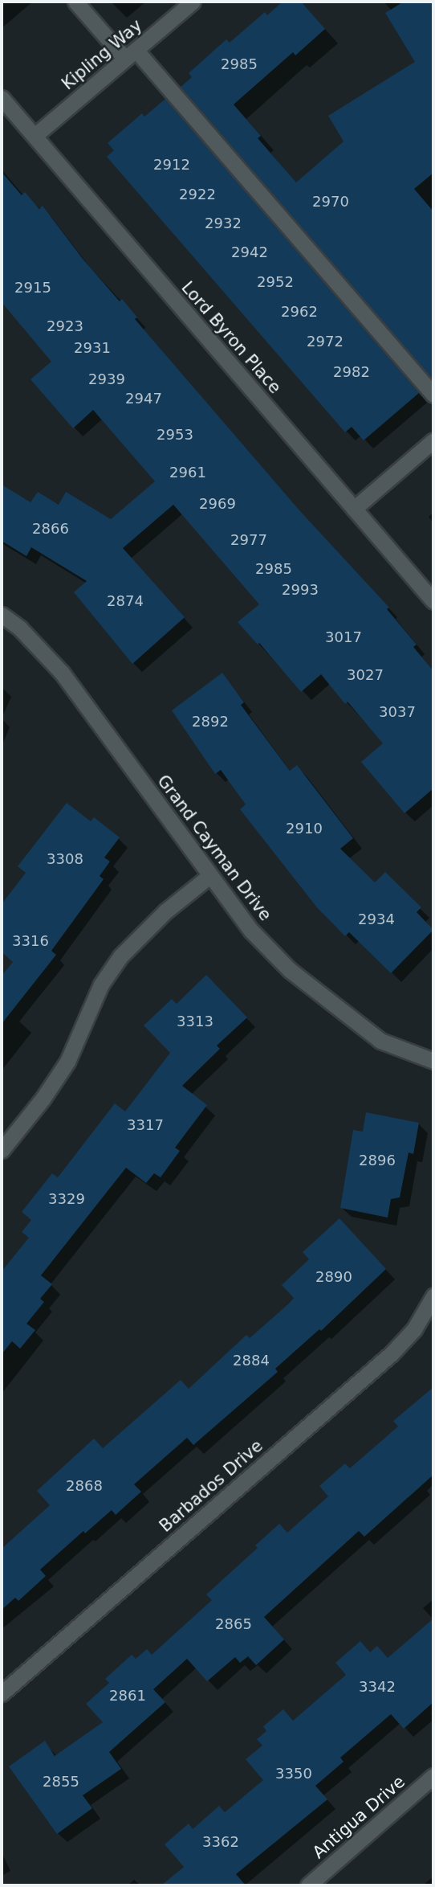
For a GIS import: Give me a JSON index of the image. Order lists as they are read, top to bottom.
{
  "streets": {
    "street": [
      "Kipling Way",
      "Lord Byron Place",
      "Grand Cayman Drive",
      "Barbados Drive",
      "Antigua Drive"
    ]
  },
  "crossings": [
    ["Kipling Way", "Lord Byron Place"]
  ],
  "house_numbers": [
    "2985",
    "2912",
    "2922",
    "2970",
    "2932",
    "2942",
    "2952",
    "2915",
    "2962",
    "2923",
    "2972",
    "2931",
    "2982",
    "2939",
    "2947",
    "2953",
    "2961",
    "2969",
    "2866",
    "2977",
    "2985",
    "2993",
    "2874",
    "3017",
    "3027",
    "3037",
    "2892",
    "2910",
    "3308",
    "2934",
    "3316",
    "3313",
    "3317",
    "2896",
    "3329",
    "2890",
    "2884",
    "2868",
    "2865",
    "3342",
    "2861",
    "3350",
    "2855",
    "3362"
  ]
}
